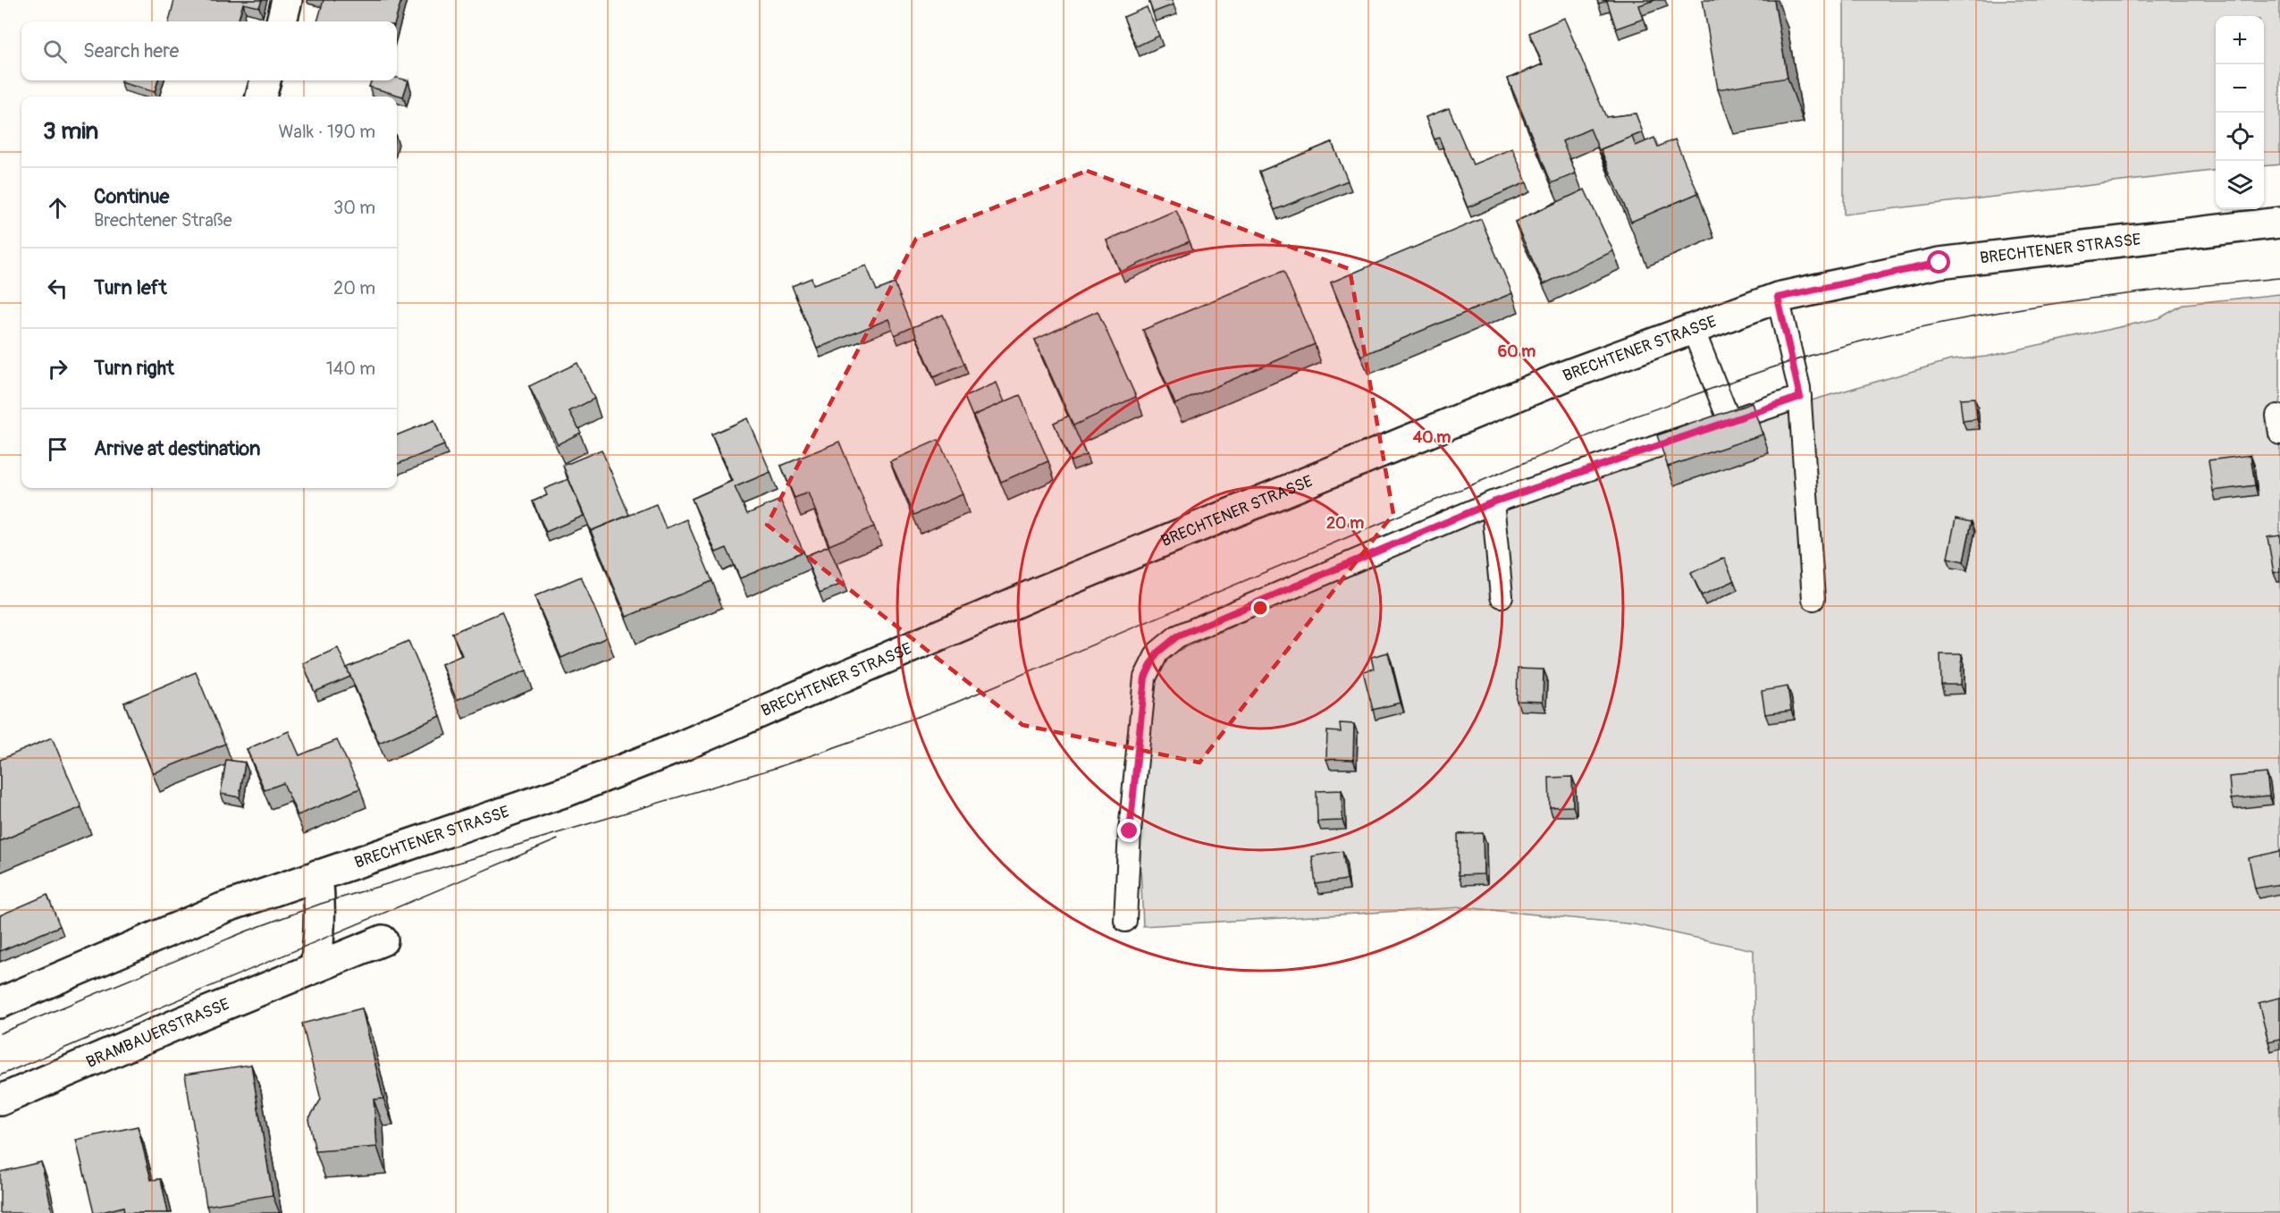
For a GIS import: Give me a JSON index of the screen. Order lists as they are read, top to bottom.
{
  "streets": {
    "main road": ["BRECHTENER STRASSE", "BRAMBAUERSTRASSE"]
  },
  "page": {
    "map_buttons": ["+", "−"],
    "search": "Search here",
    "heading": ["3 min", "Walk · 190 m"],
    "list": [
      ["Continue", "Brechtener Straße", "30 m"],
      ["Turn left", "20 m"],
      ["Turn right", "140 m"],
      "Arrive at destination"
    ]
  },
  "rings": ["60 m", "40 m", "20 m"]
}
